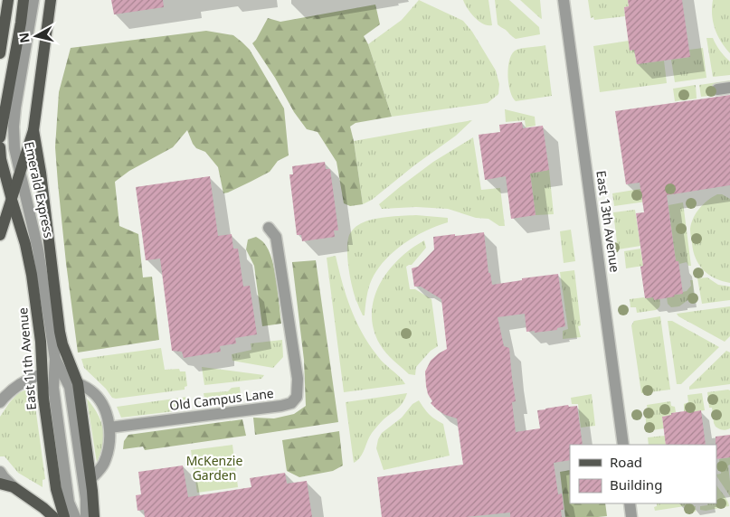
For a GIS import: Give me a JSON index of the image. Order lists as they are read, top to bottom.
{
  "streets": {
    "main road": ["East 11th Avenue"],
    "street": ["Emerald Express", "East 13th Avenue", "Old Campus Lane"]
  },
  "parks": ["McKenzie Garden"],
  "legend": ["Road", "Building"],
  "north": "left"
}
